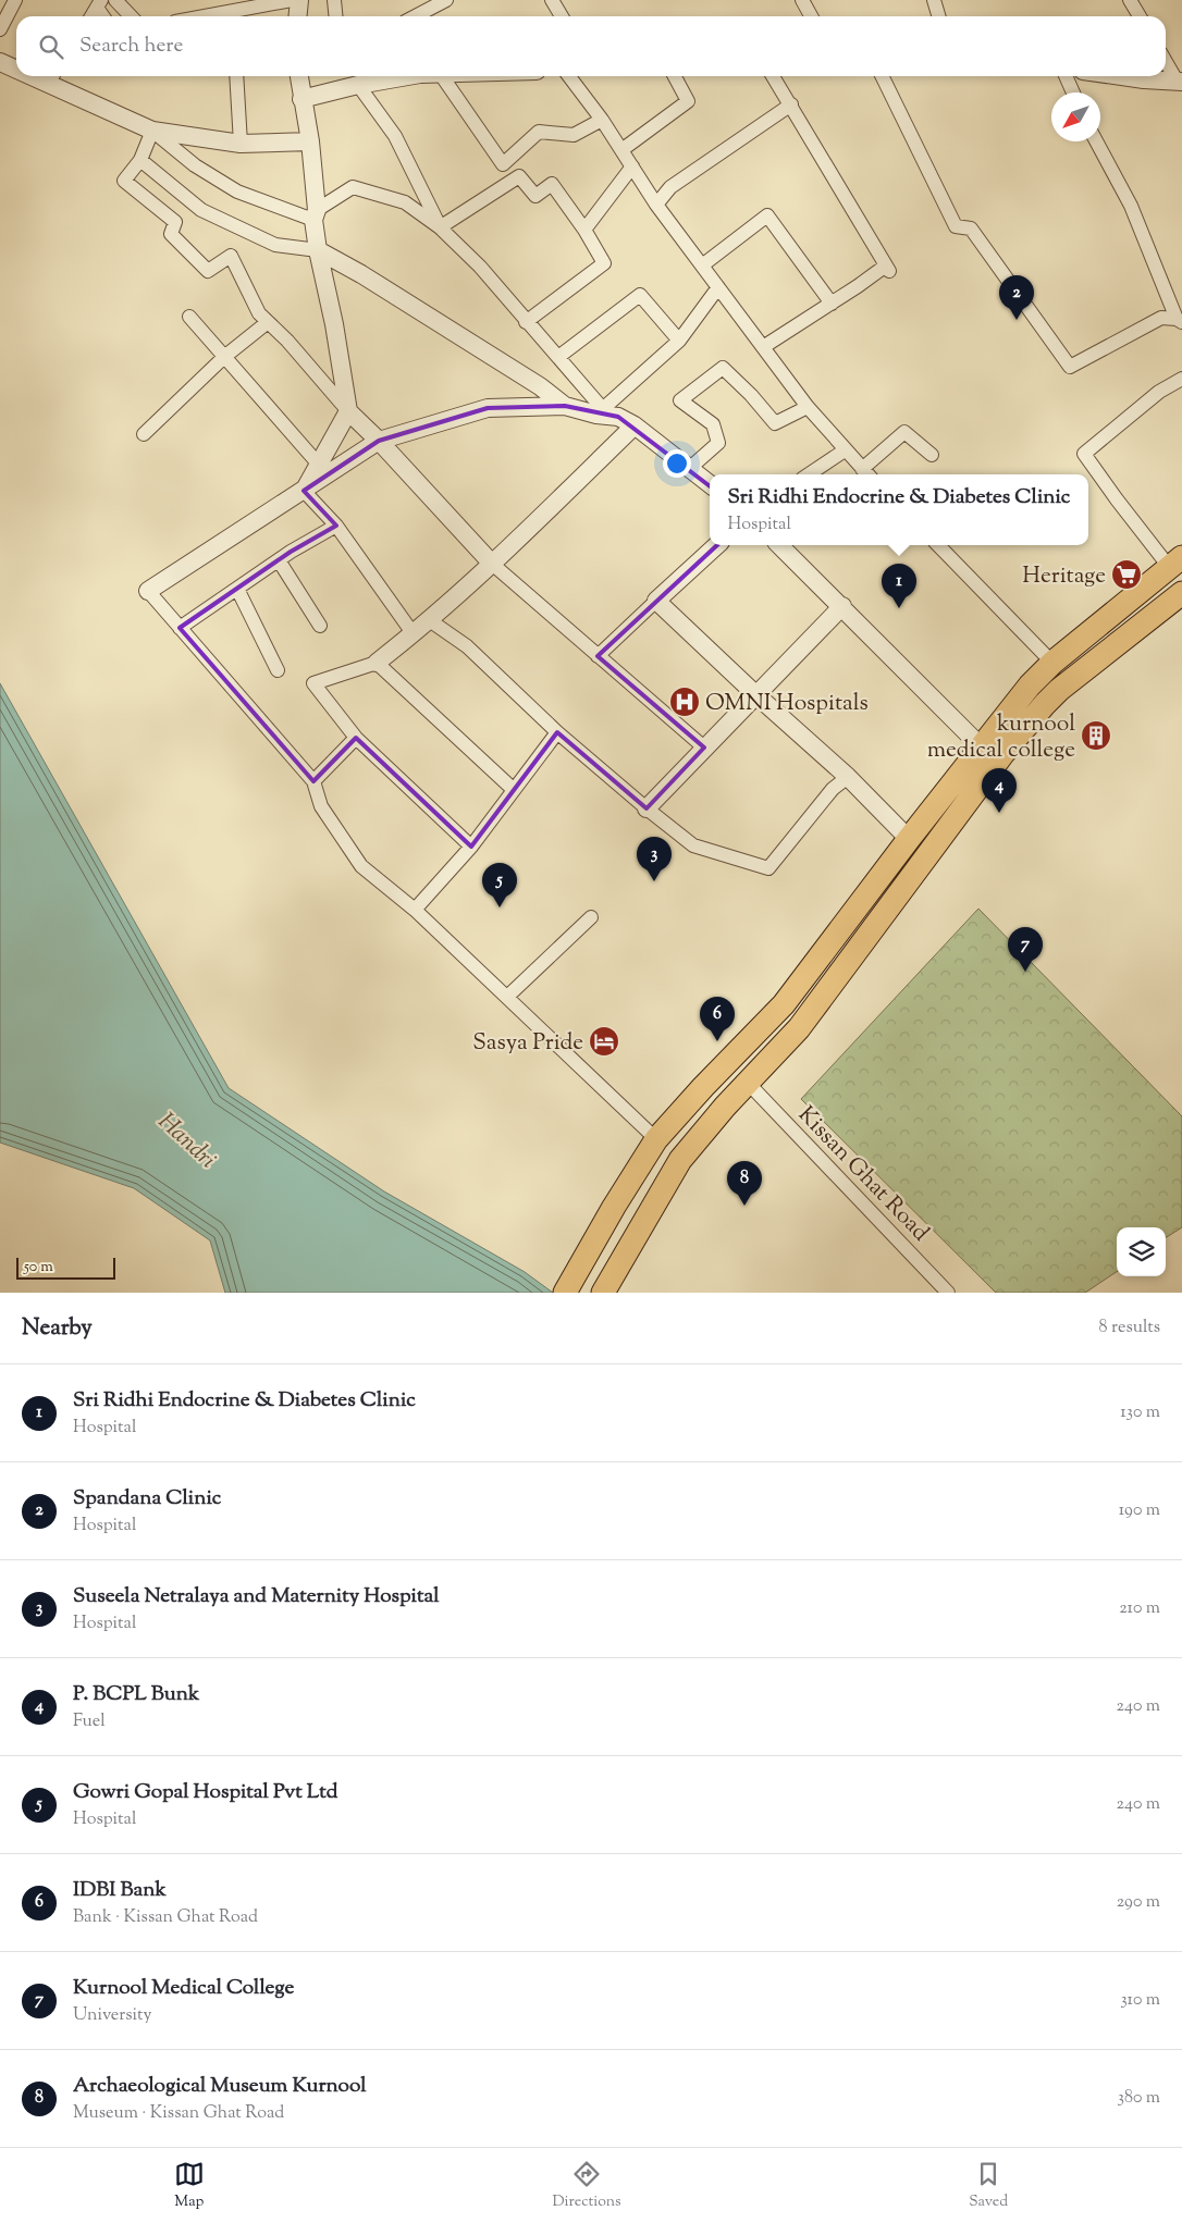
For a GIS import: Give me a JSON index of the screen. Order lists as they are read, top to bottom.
{
  "streets": {
    "street": ["Kissan Ghat Road"]
  },
  "water": ["Handri"],
  "places": {
    "supermarket": ["Heritage"],
    "hospital": ["OMNI Hospitals"],
    "building": ["kurnool medical college"],
    "hotel": ["Sasya Pride"]
  },
  "scale_bar": "50 m",
  "north": "bottom left",
  "page": {
    "search": "Search here",
    "pins": [
      "2",
      "1",
      "4",
      "3",
      "5",
      "7",
      "6",
      "8"
    ],
    "popup": ["Sri Ridhi Endocrine & Diabetes Clinic", "Hospital"],
    "scale": "50 m",
    "heading": ["Nearby", "8 results"],
    "list": [
      {
        "mark": "1",
        "name": "Sri Ridhi Endocrine & Diabetes Clinic",
        "note": "Hospital",
        "value": "130 m"
      },
      {
        "mark": "2",
        "name": "Spandana Clinic",
        "note": "Hospital",
        "value": "190 m"
      },
      {
        "mark": "3",
        "name": "Suseela Netralaya and Maternity Hospital",
        "note": "Hospital",
        "value": "210 m"
      },
      {
        "mark": "4",
        "name": "P. BCPL Bunk",
        "note": "Fuel",
        "value": "240 m"
      },
      {
        "mark": "5",
        "name": "Gowri Gopal Hospital Pvt Ltd",
        "note": "Hospital",
        "value": "240 m"
      },
      {
        "mark": "6",
        "name": "IDBI Bank",
        "note": "Bank · Kissan Ghat Road",
        "value": "290 m"
      },
      {
        "mark": "7",
        "name": "Kurnool Medical College",
        "note": "University",
        "value": "310 m"
      },
      {
        "mark": "8",
        "name": "Archaeological Museum Kurnool",
        "note": "Museum · Kissan Ghat Road",
        "value": "380 m"
      }
    ],
    "nav": ["Map", "Directions", "Saved"]
  }
}
